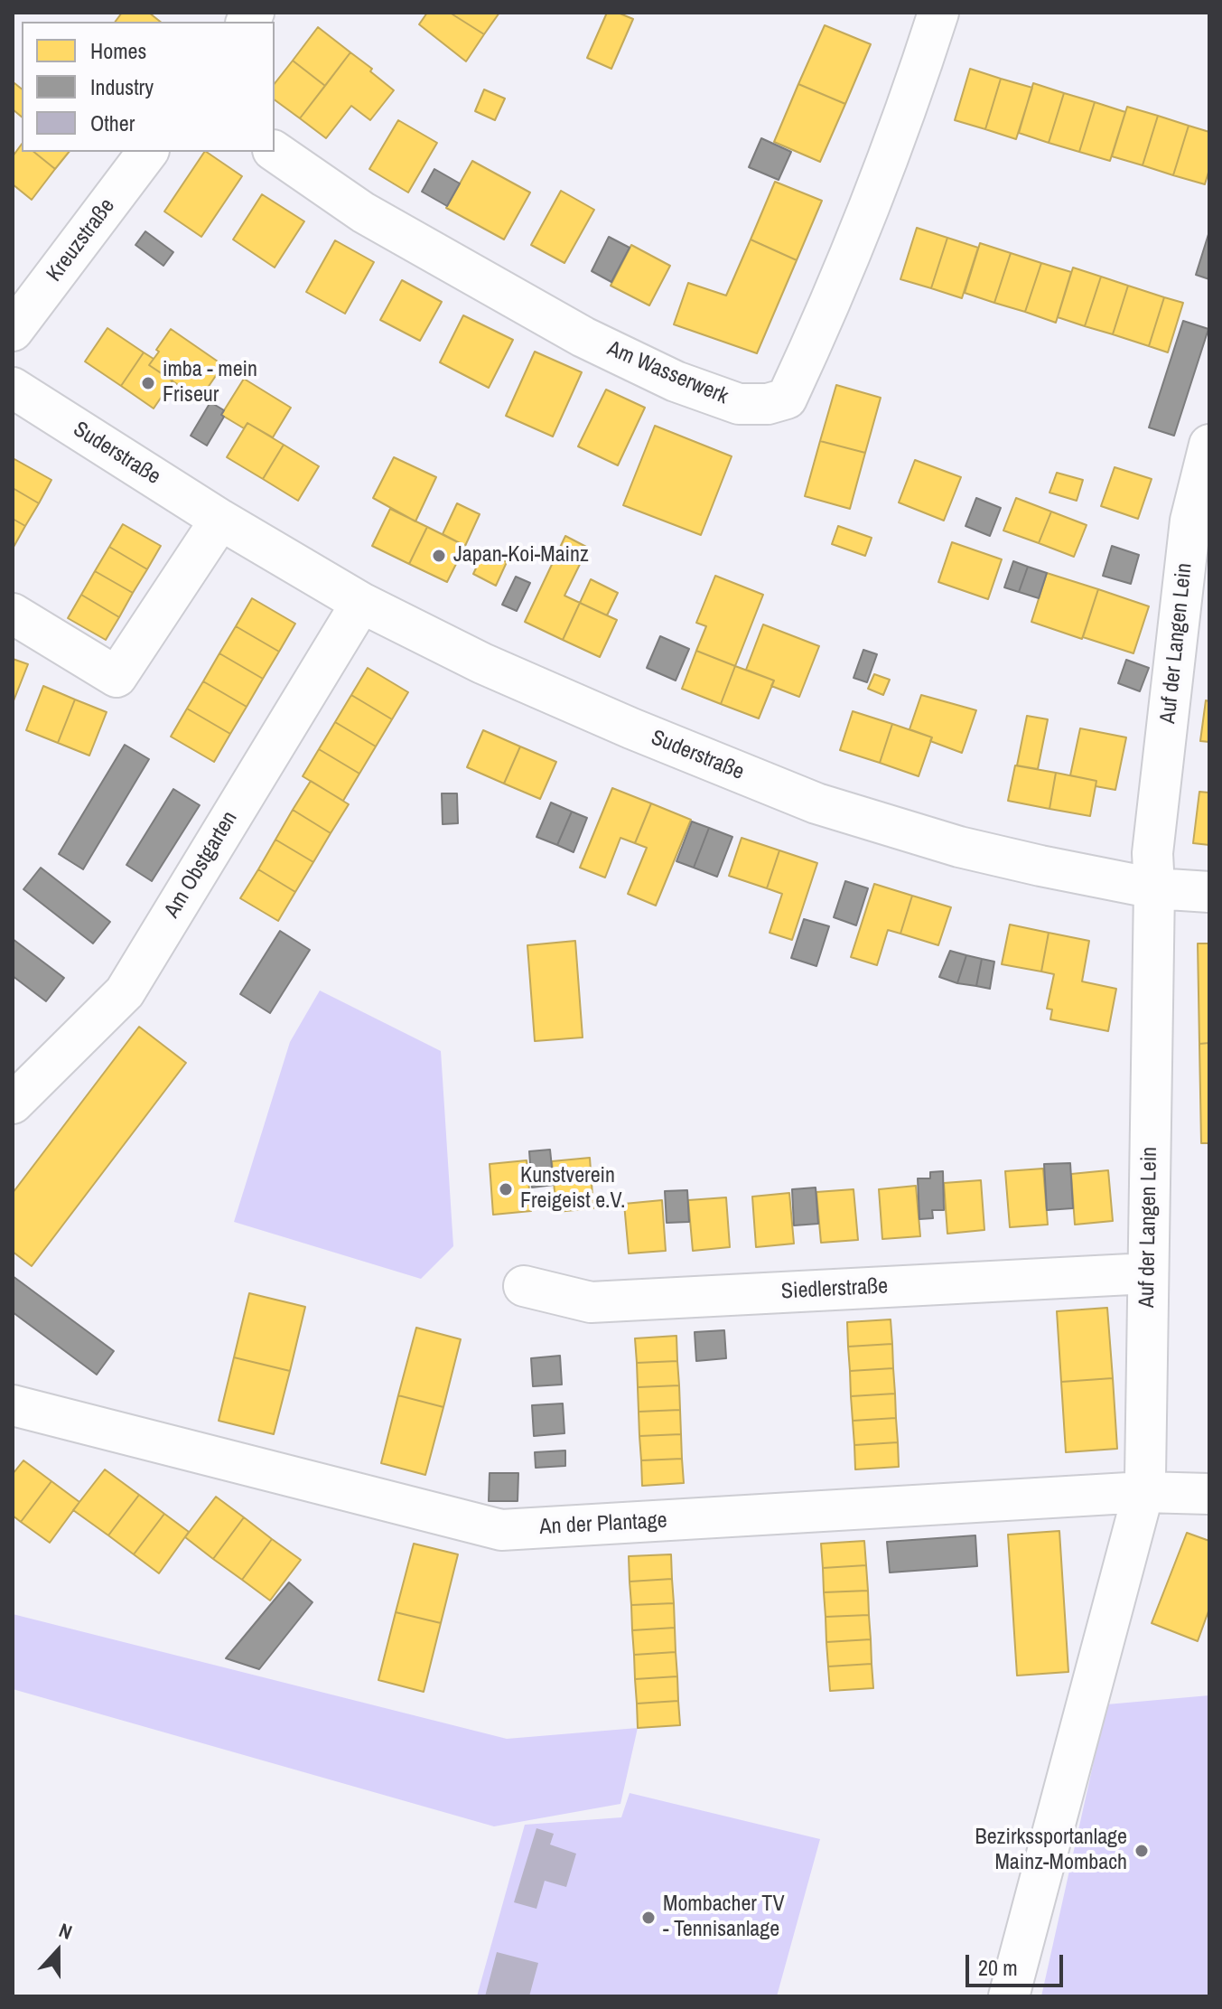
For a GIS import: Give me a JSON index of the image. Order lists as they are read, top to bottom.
{
  "streets": {
    "street": [
      "Kreuzstraße",
      "Am Wasserwerk",
      "Suderstraße",
      "Auf der Langen Lein",
      "Am Obstgarten",
      "Siedlerstraße",
      "An der Plantage"
    ]
  },
  "crossings": [
    ["Suderstraße", "Auf der Langen Lein"],
    ["Suderstraße", "Am Obstgarten"],
    ["Auf der Langen Lein", "Siedlerstraße"],
    ["Auf der Langen Lein", "An der Plantage"]
  ],
  "places": [
    "imba - mein Friseur",
    "Japan-Koi-Mainz",
    "Kunstverein Freigeist e.V.",
    "Bezirkssportanlage Mainz-Mombach",
    "Mombacher TV - Tennisanlage"
  ],
  "legend": ["Homes", "Industry", "Other"],
  "scale_bar": "20 m",
  "north": "top"
}
